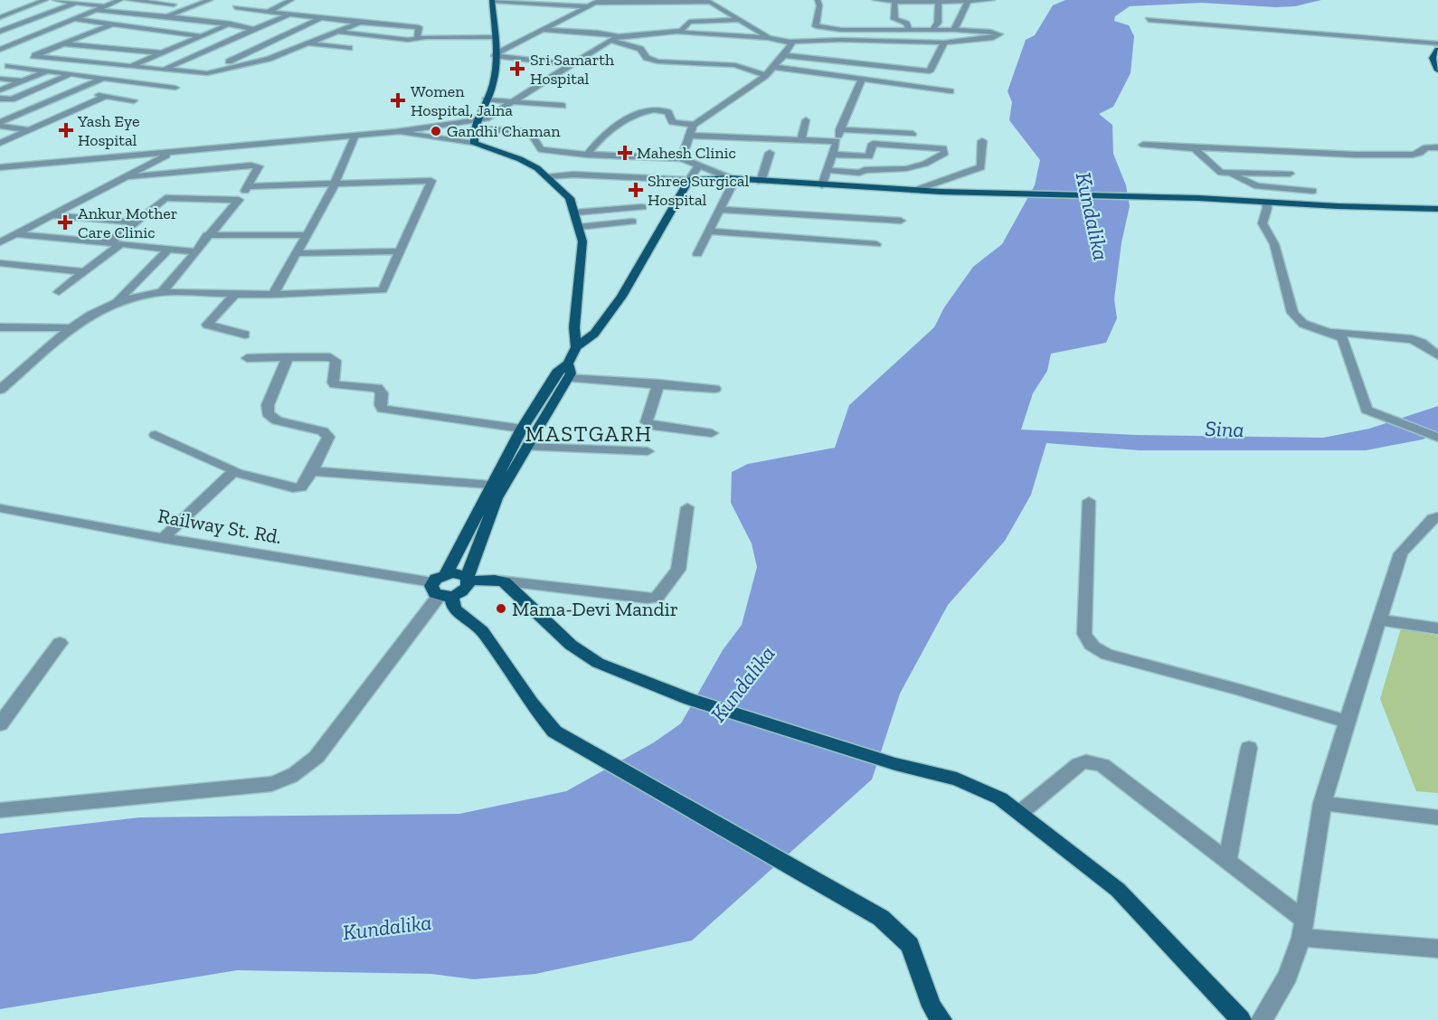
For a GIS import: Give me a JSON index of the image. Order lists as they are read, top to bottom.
{
  "streets": {
    "street": ["Railway St. Rd."]
  },
  "districts": ["MASTGARH"],
  "water": ["Kundalika", "Sina"],
  "places": {
    "health": [
      "Sri Samarth Hospital",
      "Women Hospital, Jalna",
      "Yash Eye Hospital",
      "Mahesh Clinic",
      "Shree Surgical Hospital",
      "Ankur Mother Care Clinic"
    ],
    "other": ["Gandhi Chaman", "Mama-Devi Mandir"]
  }
}
